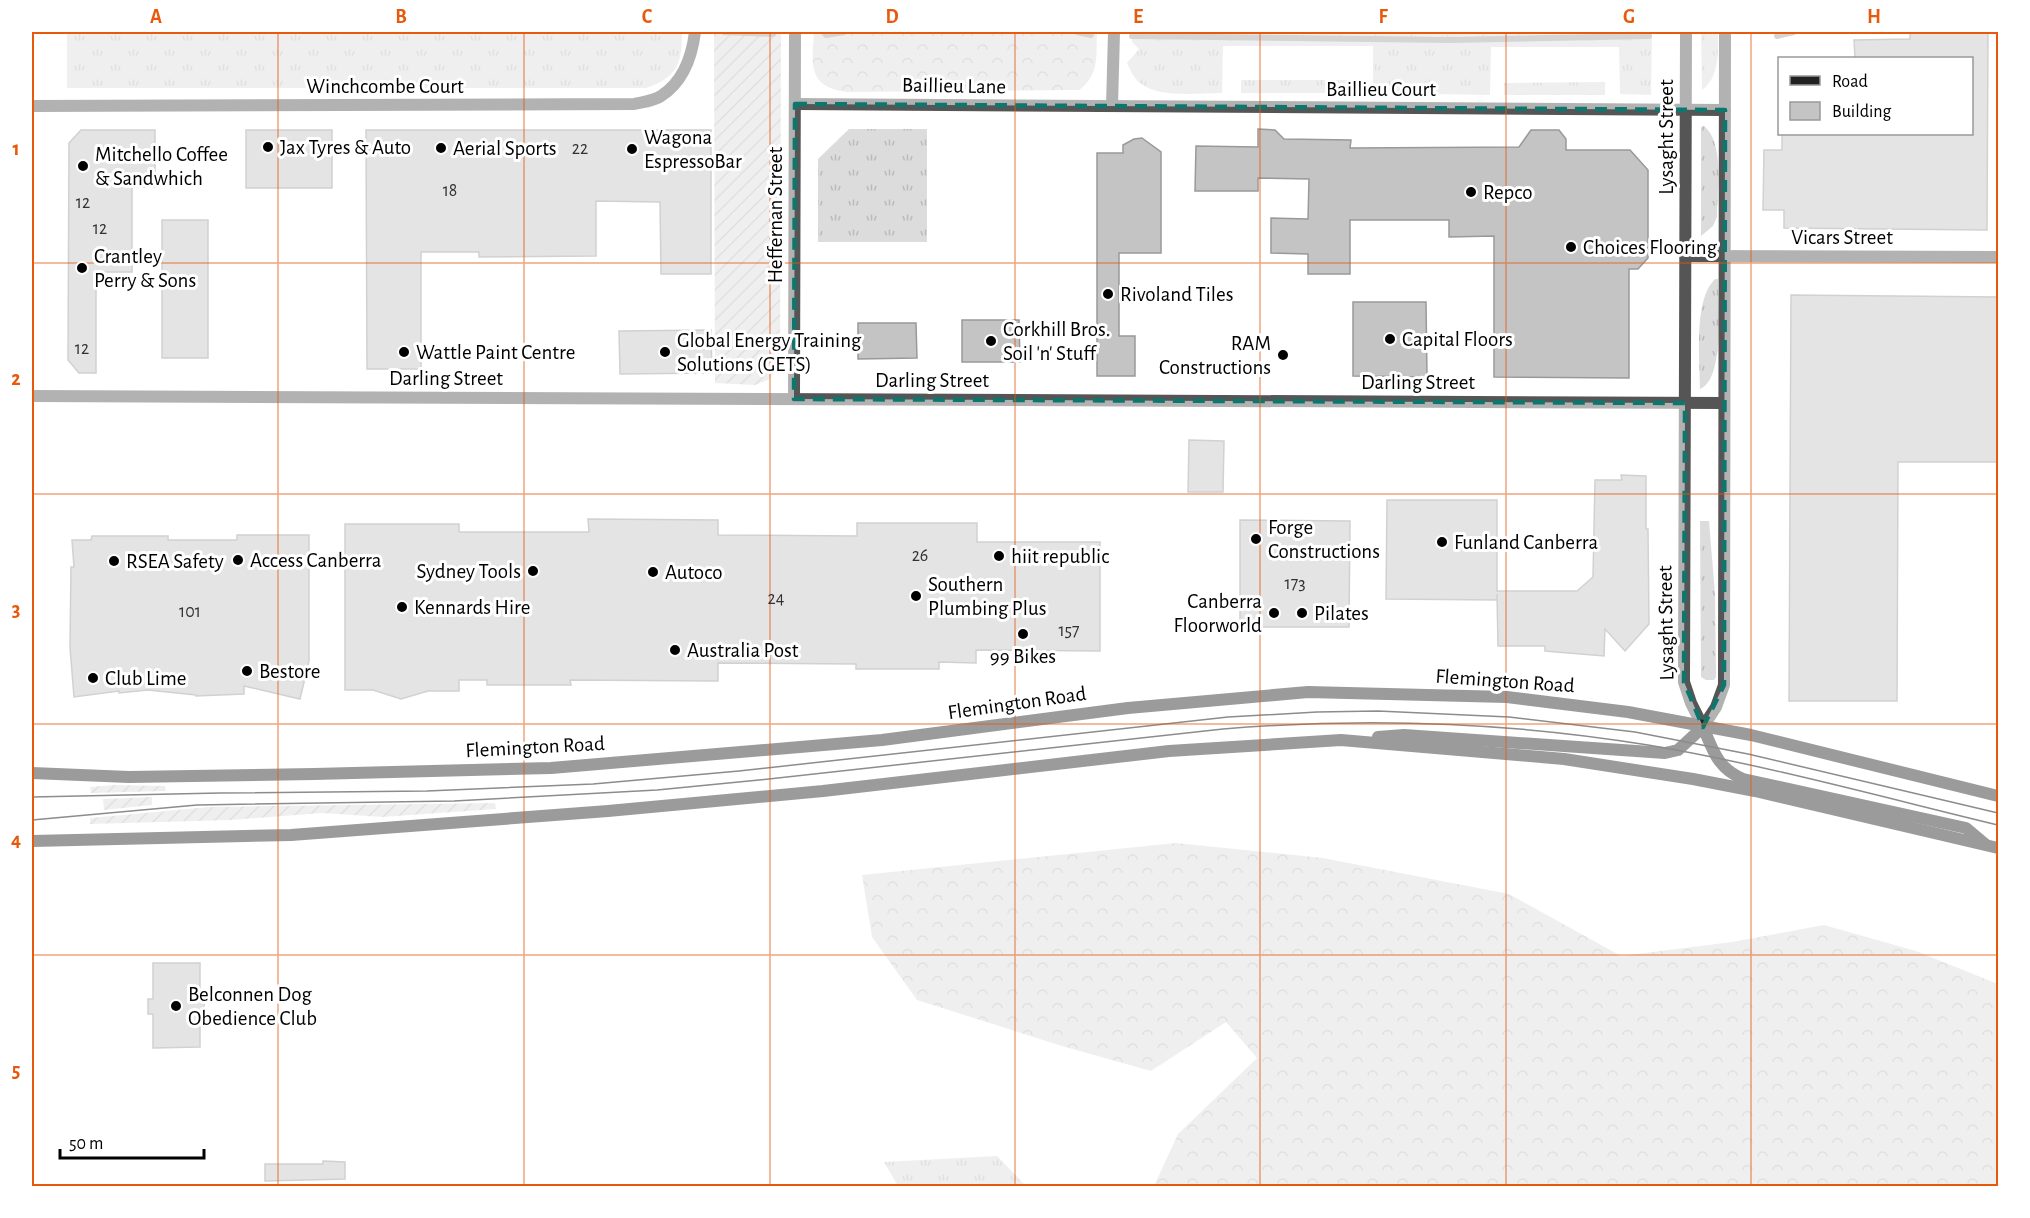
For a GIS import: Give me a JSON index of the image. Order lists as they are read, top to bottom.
{
  "streets": {
    "main road": ["Flemington Road"],
    "street": [
      "Winchcombe Court",
      "Baillieu Lane",
      "Baillieu Court",
      "Lysaght Street",
      "Heffernan Street",
      "Vicars Street",
      "Darling Street"
    ]
  },
  "crossings": [
    ["Baillieu Lane", "Baillieu Court"],
    ["Baillieu Lane", "Heffernan Street"],
    ["Baillieu Court", "Lysaght Street"],
    ["Lysaght Street", "Vicars Street"],
    ["Lysaght Street", "Darling Street"],
    ["Lysaght Street", "Flemington Road"],
    ["Heffernan Street", "Darling Street"]
  ],
  "places": [
    "Jax Tyres & Auto",
    "Aerial Sports",
    "Wagona EspressoBar",
    "Mitchello Coffee & Sandwhich",
    "Repco",
    "Choices Flooring",
    "Crantley Perry & Sons",
    "Rivoland Tiles",
    "Capital Floors",
    "Corkhill Bros. Soil 'n' Stuff",
    "Wattle Paint Centre",
    "Global Energy Training Solutions (GETS)",
    "RAM Constructions",
    "Forge Constructions",
    "Funland Canberra",
    "hiit republic",
    "Access Canberra",
    "RSEA Safety",
    "Sydney Tools",
    "Autoco",
    "Southern Plumbing Plus",
    "Kennards Hire",
    "Canberra Floorworld",
    "Pilates",
    "99 Bikes",
    "Australia Post",
    "Bestore",
    "Club Lime",
    "Belconnen Dog Obedience Club"
  ],
  "house_numbers": [
    "22",
    "18",
    "12",
    "12",
    "12",
    "26",
    "173",
    "24",
    "101",
    "157"
  ],
  "legend": ["Road", "Building"],
  "scale_bar": "50 m",
  "grid": {
    "columns": [
      "A",
      "B",
      "C",
      "D",
      "E",
      "F",
      "G",
      "H"
    ],
    "rows": [
      "1",
      "2",
      "3",
      "4",
      "5"
    ]
  }
}
